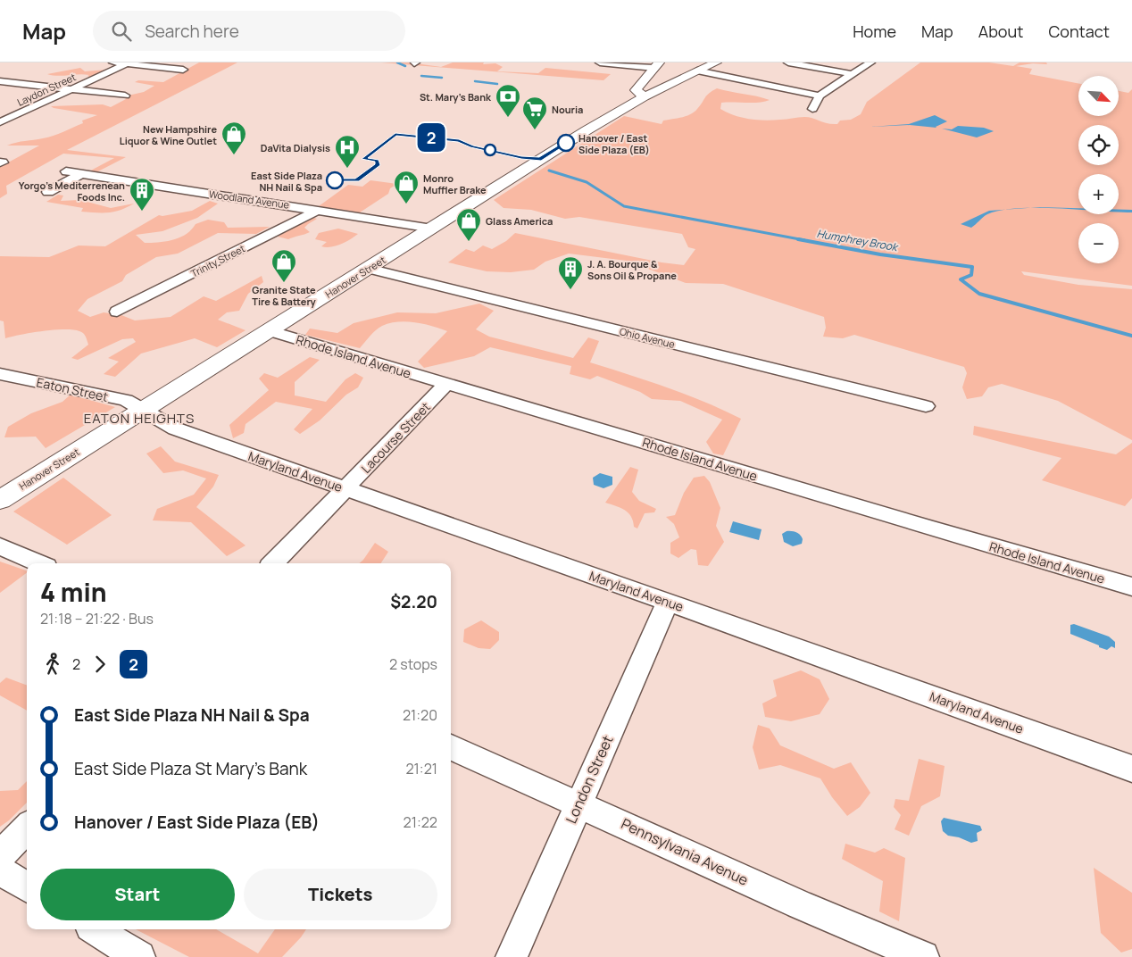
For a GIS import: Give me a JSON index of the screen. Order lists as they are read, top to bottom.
{
  "streets": {
    "main road": ["Hanover Street"],
    "street": [
      "Laydon Street",
      "Woodland Avenue",
      "Trinity Street",
      "Ohio Avenue",
      "Rhode Island Avenue",
      "Eaton Street",
      "Lacourse Street",
      "Maryland Avenue",
      "London Street",
      "Pennsylvania Avenue"
    ]
  },
  "crossings": [
    ["Woodland Avenue", "Trinity Street"],
    ["Woodland Avenue", "Hanover Street"],
    ["Hanover Street", "Ohio Avenue"],
    ["Hanover Street", "Rhode Island Avenue"],
    ["Hanover Street", "Eaton Street"],
    ["Hanover Street", "Maryland Avenue"],
    ["Rhode Island Avenue", "Lacourse Street"],
    ["Eaton Street", "Maryland Avenue"],
    ["Lacourse Street", "Maryland Avenue"],
    ["Maryland Avenue", "London Street"],
    ["London Street", "Pennsylvania Avenue"]
  ],
  "districts": ["EATON HEIGHTS"],
  "water": ["Humphrey Brook"],
  "places": {
    "bank": ["St. Mary's Bank"],
    "supermarket": ["Nouria"],
    "other": ["Hanover / East Side Plaza (EB)", "East Side Plaza NH Nail & Spa"],
    "shop": [
      "New Hampshire Liquor & Wine Outlet",
      "Monro Muffler Brake",
      "Glass America",
      "Granite State Tire & Battery"
    ],
    "hospital": ["DaVita Dialysis"],
    "building": ["Yorgo's Mediterrenean Foods Inc.", "J. A. Bourque & Sons Oil & Propane"]
  },
  "lines": ["bus line 2"],
  "north": "bottom right",
  "page": {
    "header": "Map",
    "search": "Search here",
    "nav": [
      "Home",
      "Map",
      "About",
      "Contact"
    ],
    "on_map": "2",
    "map_buttons": ["+", "−"],
    "heading": ["4 min", "21:18 – 21:22 · Bus", "$2.20"],
    "legs": ["2", "2", "2 stops"],
    "list": [
      {
        "name": "East Side Plaza NH Nail & Spa",
        "value": "21:20"
      },
      {
        "name": "East Side Plaza St Mary's Bank",
        "value": "21:21"
      },
      {
        "name": "Hanover / East Side Plaza (EB)",
        "value": "21:22"
      }
    ],
    "buttons": ["Start", "Tickets"]
  }
}
